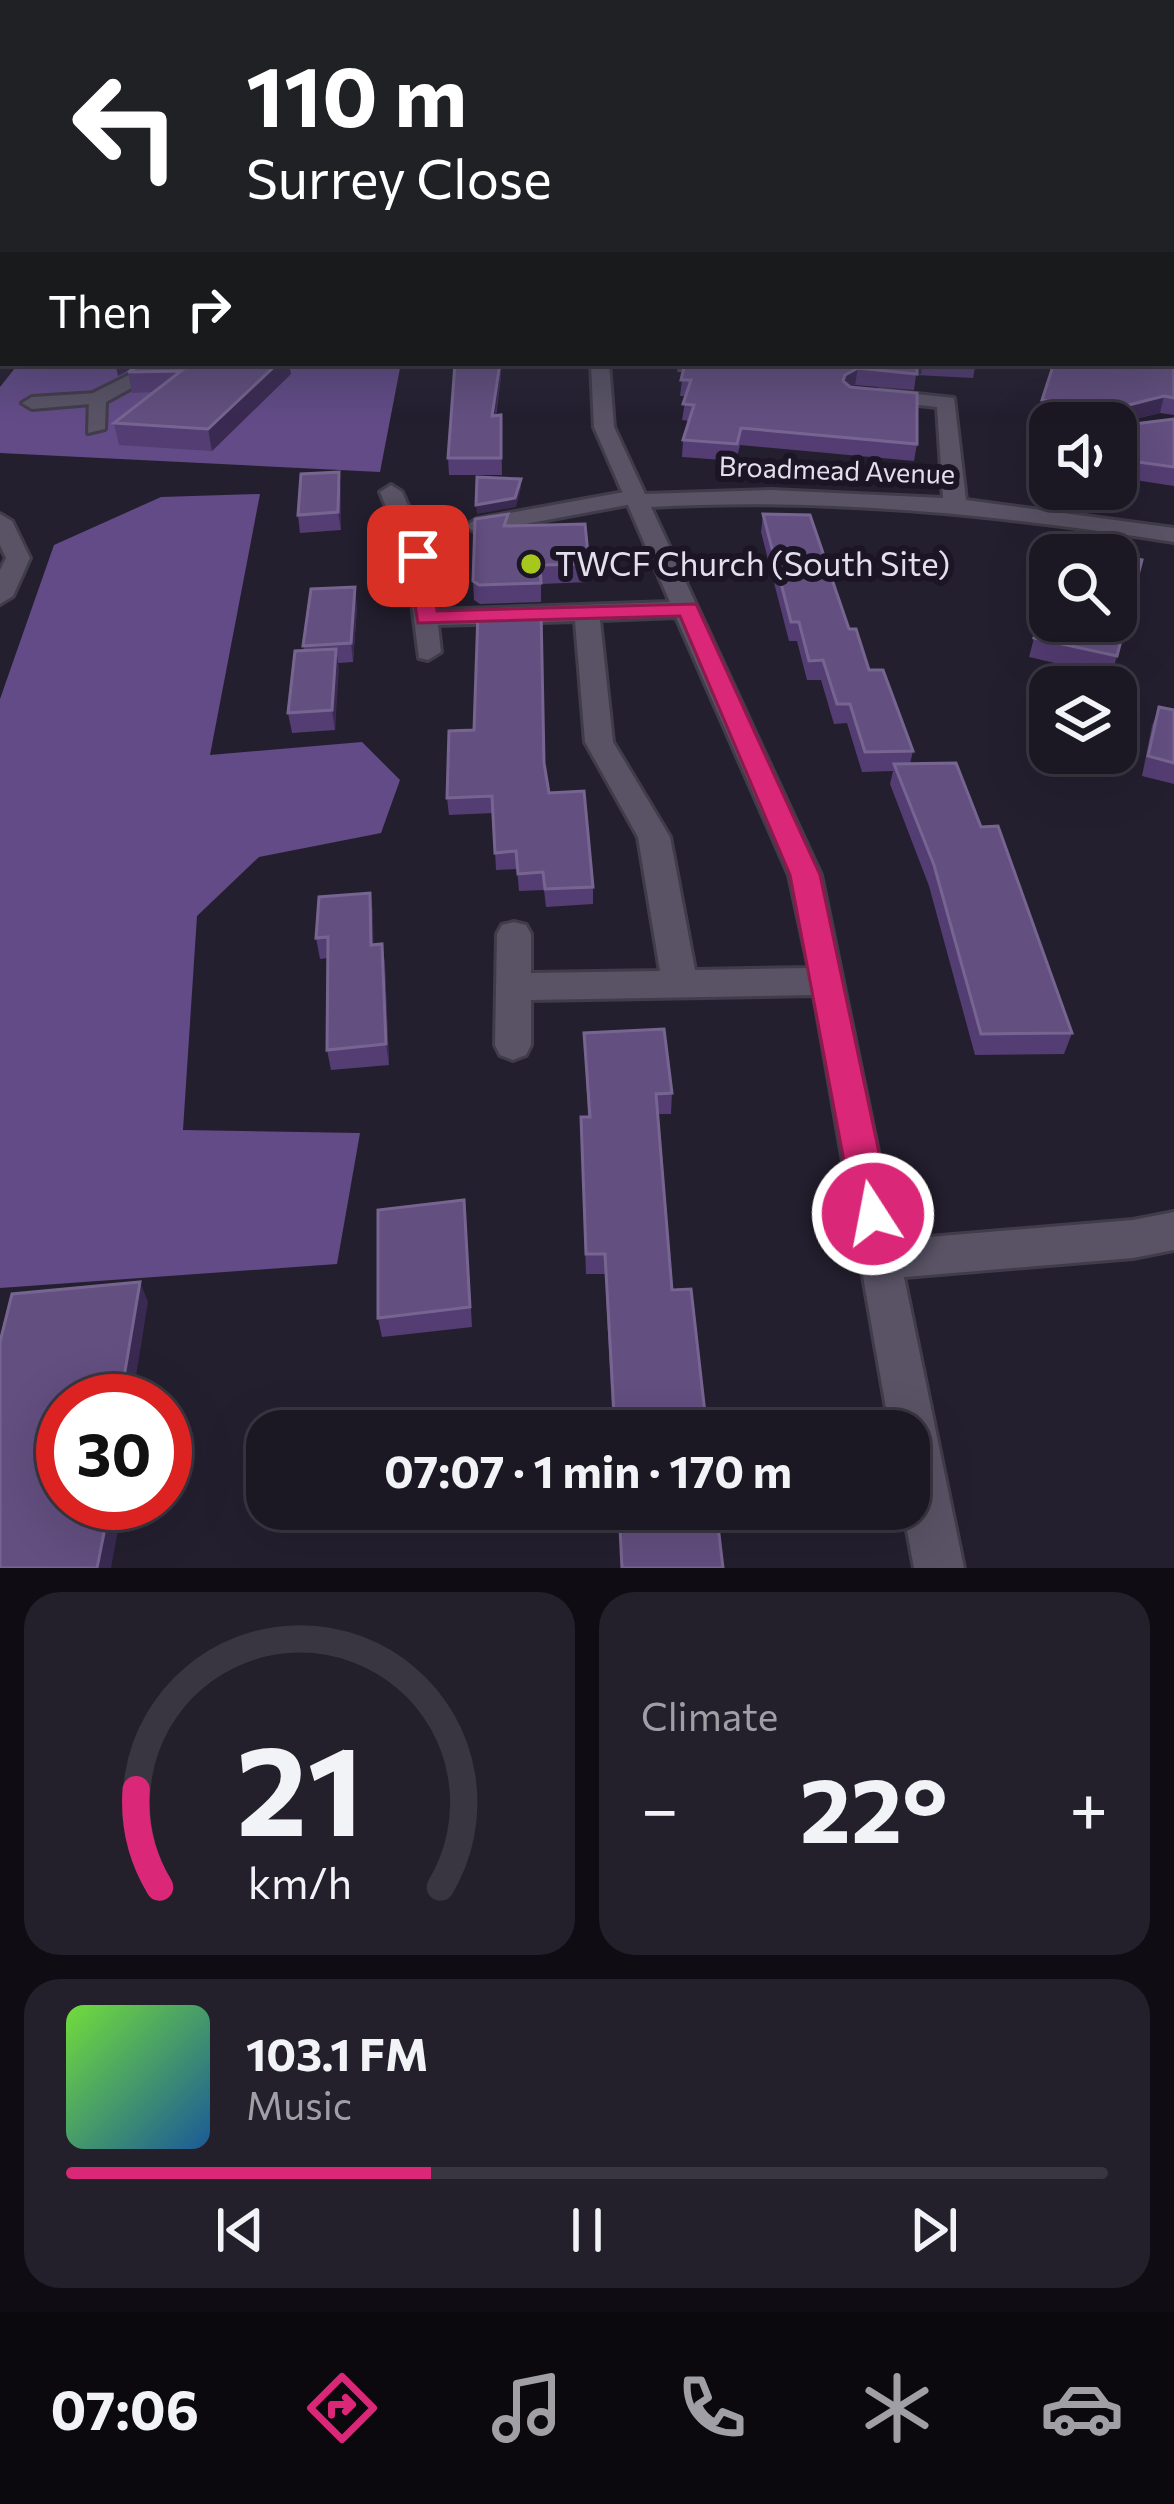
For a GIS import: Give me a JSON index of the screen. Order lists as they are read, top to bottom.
{
  "streets": {
    "street": ["Broadmead Avenue"]
  },
  "places": ["TWCF Church (South Site)"],
  "page": {
    "turn": ["110 m", "Surrey Close"],
    "then": "Then",
    "limit": "30",
    "trip": "07:07 · 1 min · 170 m",
    "tile": "Climate",
    "heat": ["−", "22°", "+"],
    "song": ["103.1 FM", "Music"],
    "tabs": "07:06",
    "gauge": ["21", "km/h"]
  }
}
